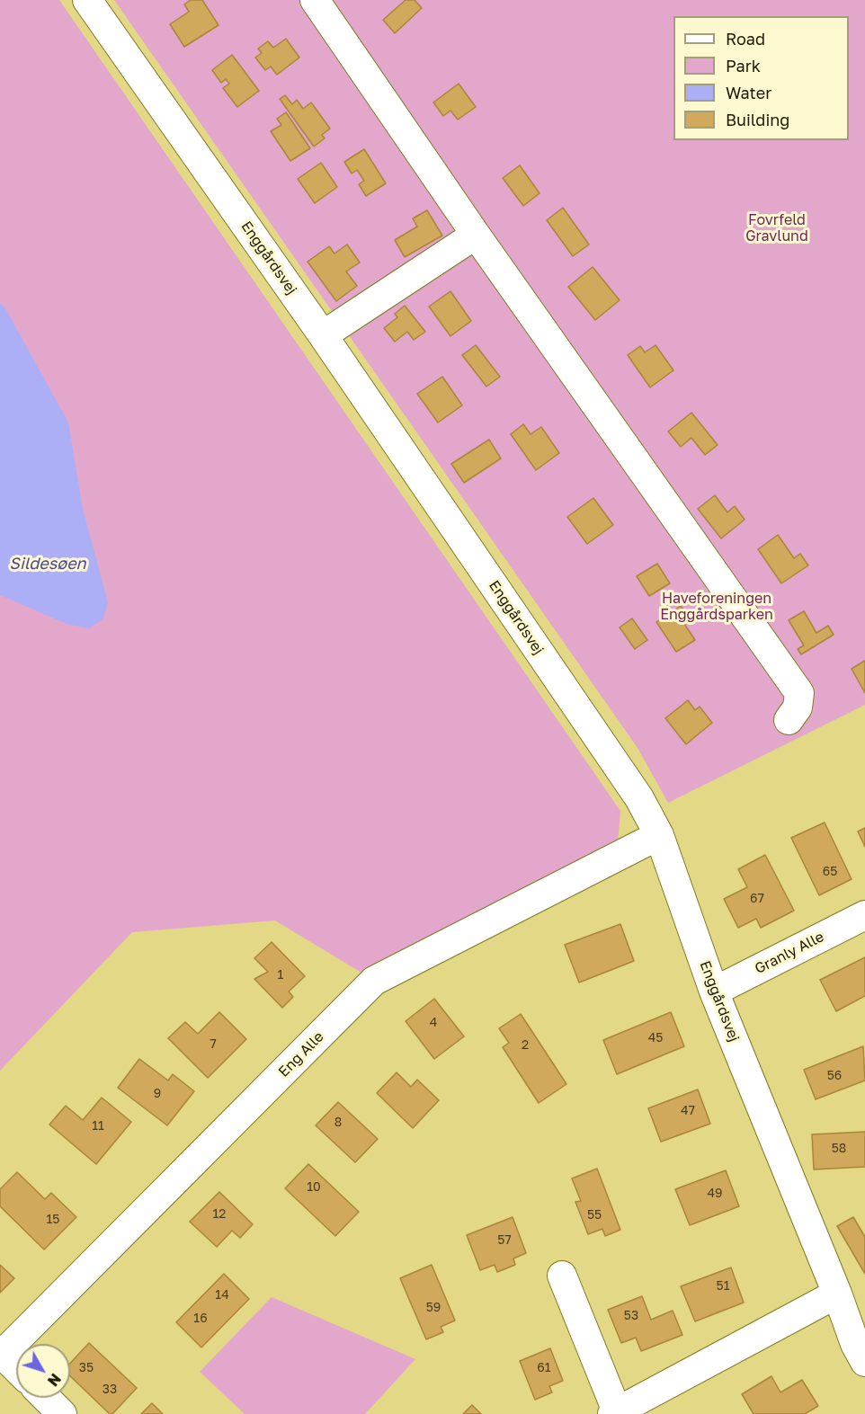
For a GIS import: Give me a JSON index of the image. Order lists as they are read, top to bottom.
{
  "streets": {
    "street": ["Enggårdsvej", "Granly Alle", "Eng Alle"]
  },
  "crossings": [
    ["Enggårdsvej", "Granly Alle"],
    ["Enggårdsvej", "Eng Alle"]
  ],
  "water": ["Sildesøen"],
  "parks": ["Fovrfeld Gravlund", "Haveforeningen Enggårdsparken"],
  "house_numbers": [
    "65",
    "67",
    "1",
    "4",
    "45",
    "7",
    "2",
    "56",
    "9",
    "47",
    "8",
    "11",
    "58",
    "10",
    "49",
    "12",
    "55",
    "15",
    "57",
    "51",
    "14",
    "59",
    "53",
    "16",
    "35",
    "61",
    "33"
  ],
  "legend": [
    "Road",
    "Park",
    "Water",
    "Building"
  ],
  "north": "bottom right"
}
